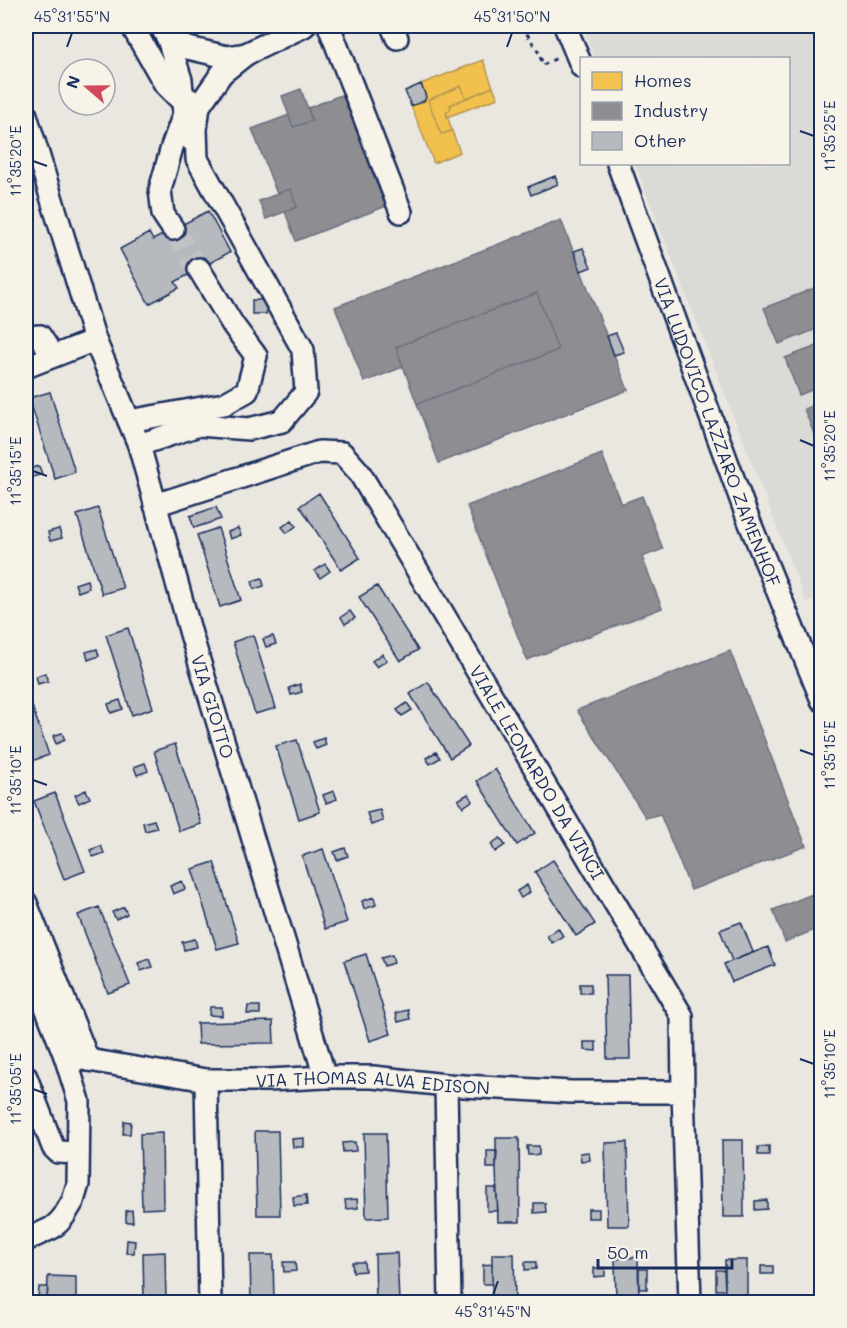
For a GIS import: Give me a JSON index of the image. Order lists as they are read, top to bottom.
{
  "streets": {
    "street": [
      "VIA LUDOVICO LAZZARO ZAMENHOF",
      "VIA GIOTTO",
      "VIALE LEONARDO DA VINCI",
      "VIA THOMAS ALVA EDISON"
    ]
  },
  "crossings": [
    ["VIA GIOTTO", "VIALE LEONARDO DA VINCI"],
    ["VIA GIOTTO", "VIA THOMAS ALVA EDISON"],
    ["VIALE LEONARDO DA VINCI", "VIA THOMAS ALVA EDISON"]
  ],
  "legend": ["Homes", "Industry", "Other"],
  "scale_bar": "50 m",
  "north": "left",
  "coordinates": [
    "45°31'55\"N",
    "45°31'50\"N",
    "11°35'25\"E",
    "11°35'20\"E",
    "11°35'15\"E",
    "11°35'10\"E",
    "11°35'05\"E",
    "45°31'45\"N"
  ]
}
